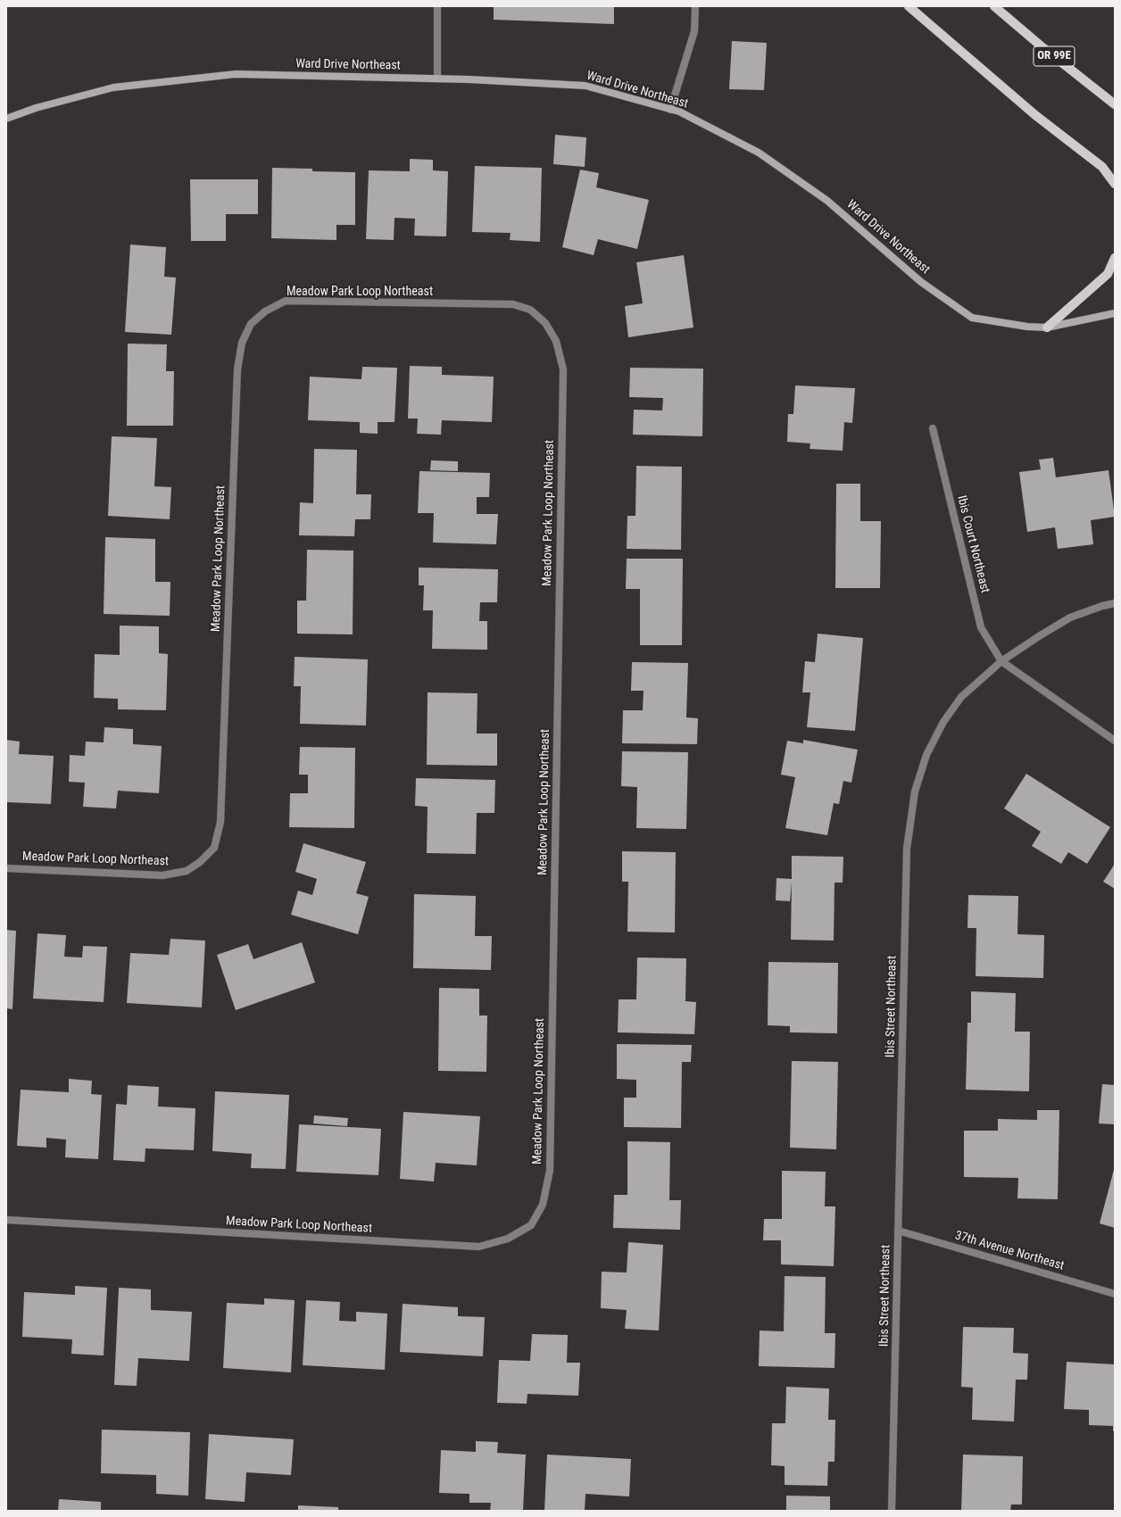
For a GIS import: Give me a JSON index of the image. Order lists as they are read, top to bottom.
{
  "streets": {
    "main road": ["OR 99E", "Ward Drive Northeast"],
    "street": [
      "Meadow Park Loop Northeast",
      "Ibis Court Northeast",
      "Ibis Street Northeast",
      "37th Avenue Northeast"
    ]
  },
  "crossings": [
    ["Ibis Court Northeast", "Ibis Street Northeast"],
    ["Ibis Street Northeast", "37th Avenue Northeast"]
  ]
}
